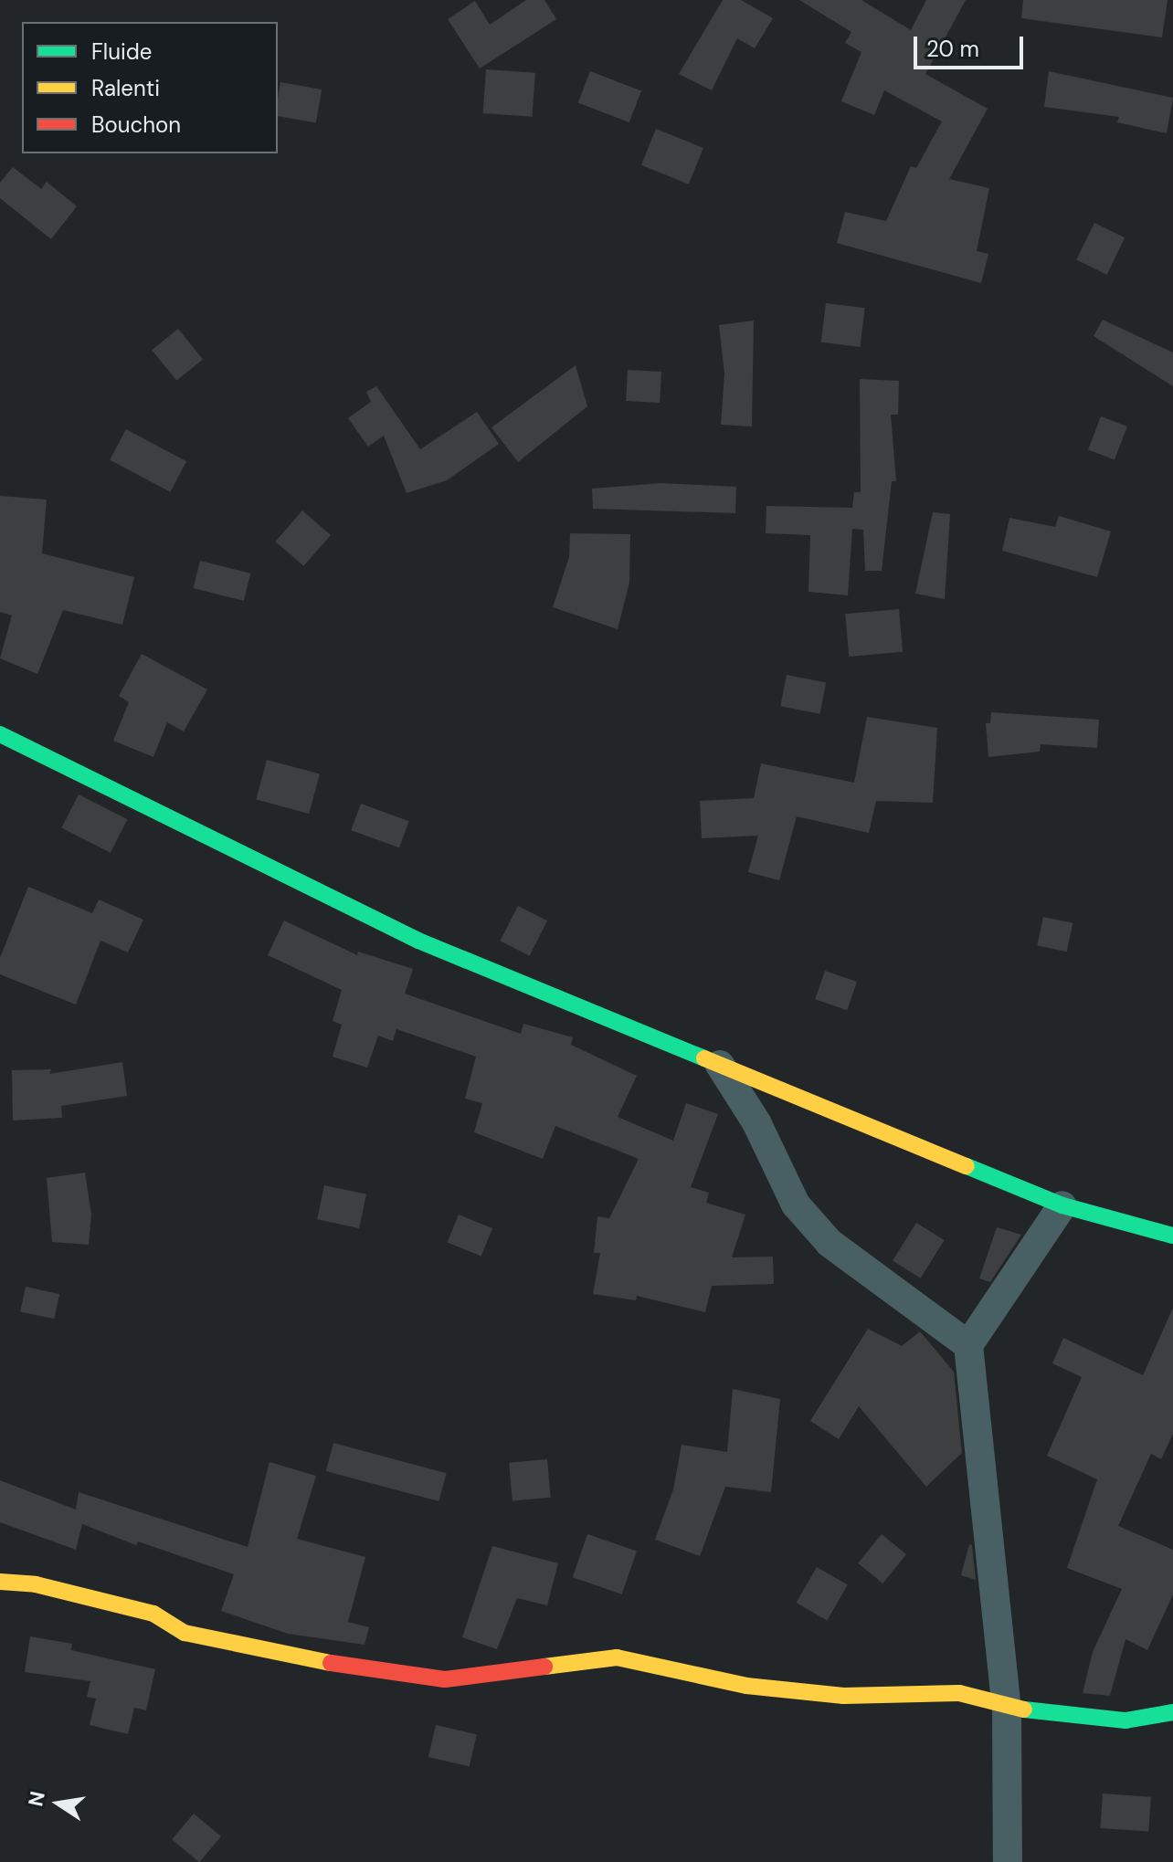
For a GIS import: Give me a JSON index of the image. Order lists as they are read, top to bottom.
{
  "legend": ["Fluide", "Ralenti", "Bouchon"],
  "scale_bar": "20 m",
  "north": "left"
}
